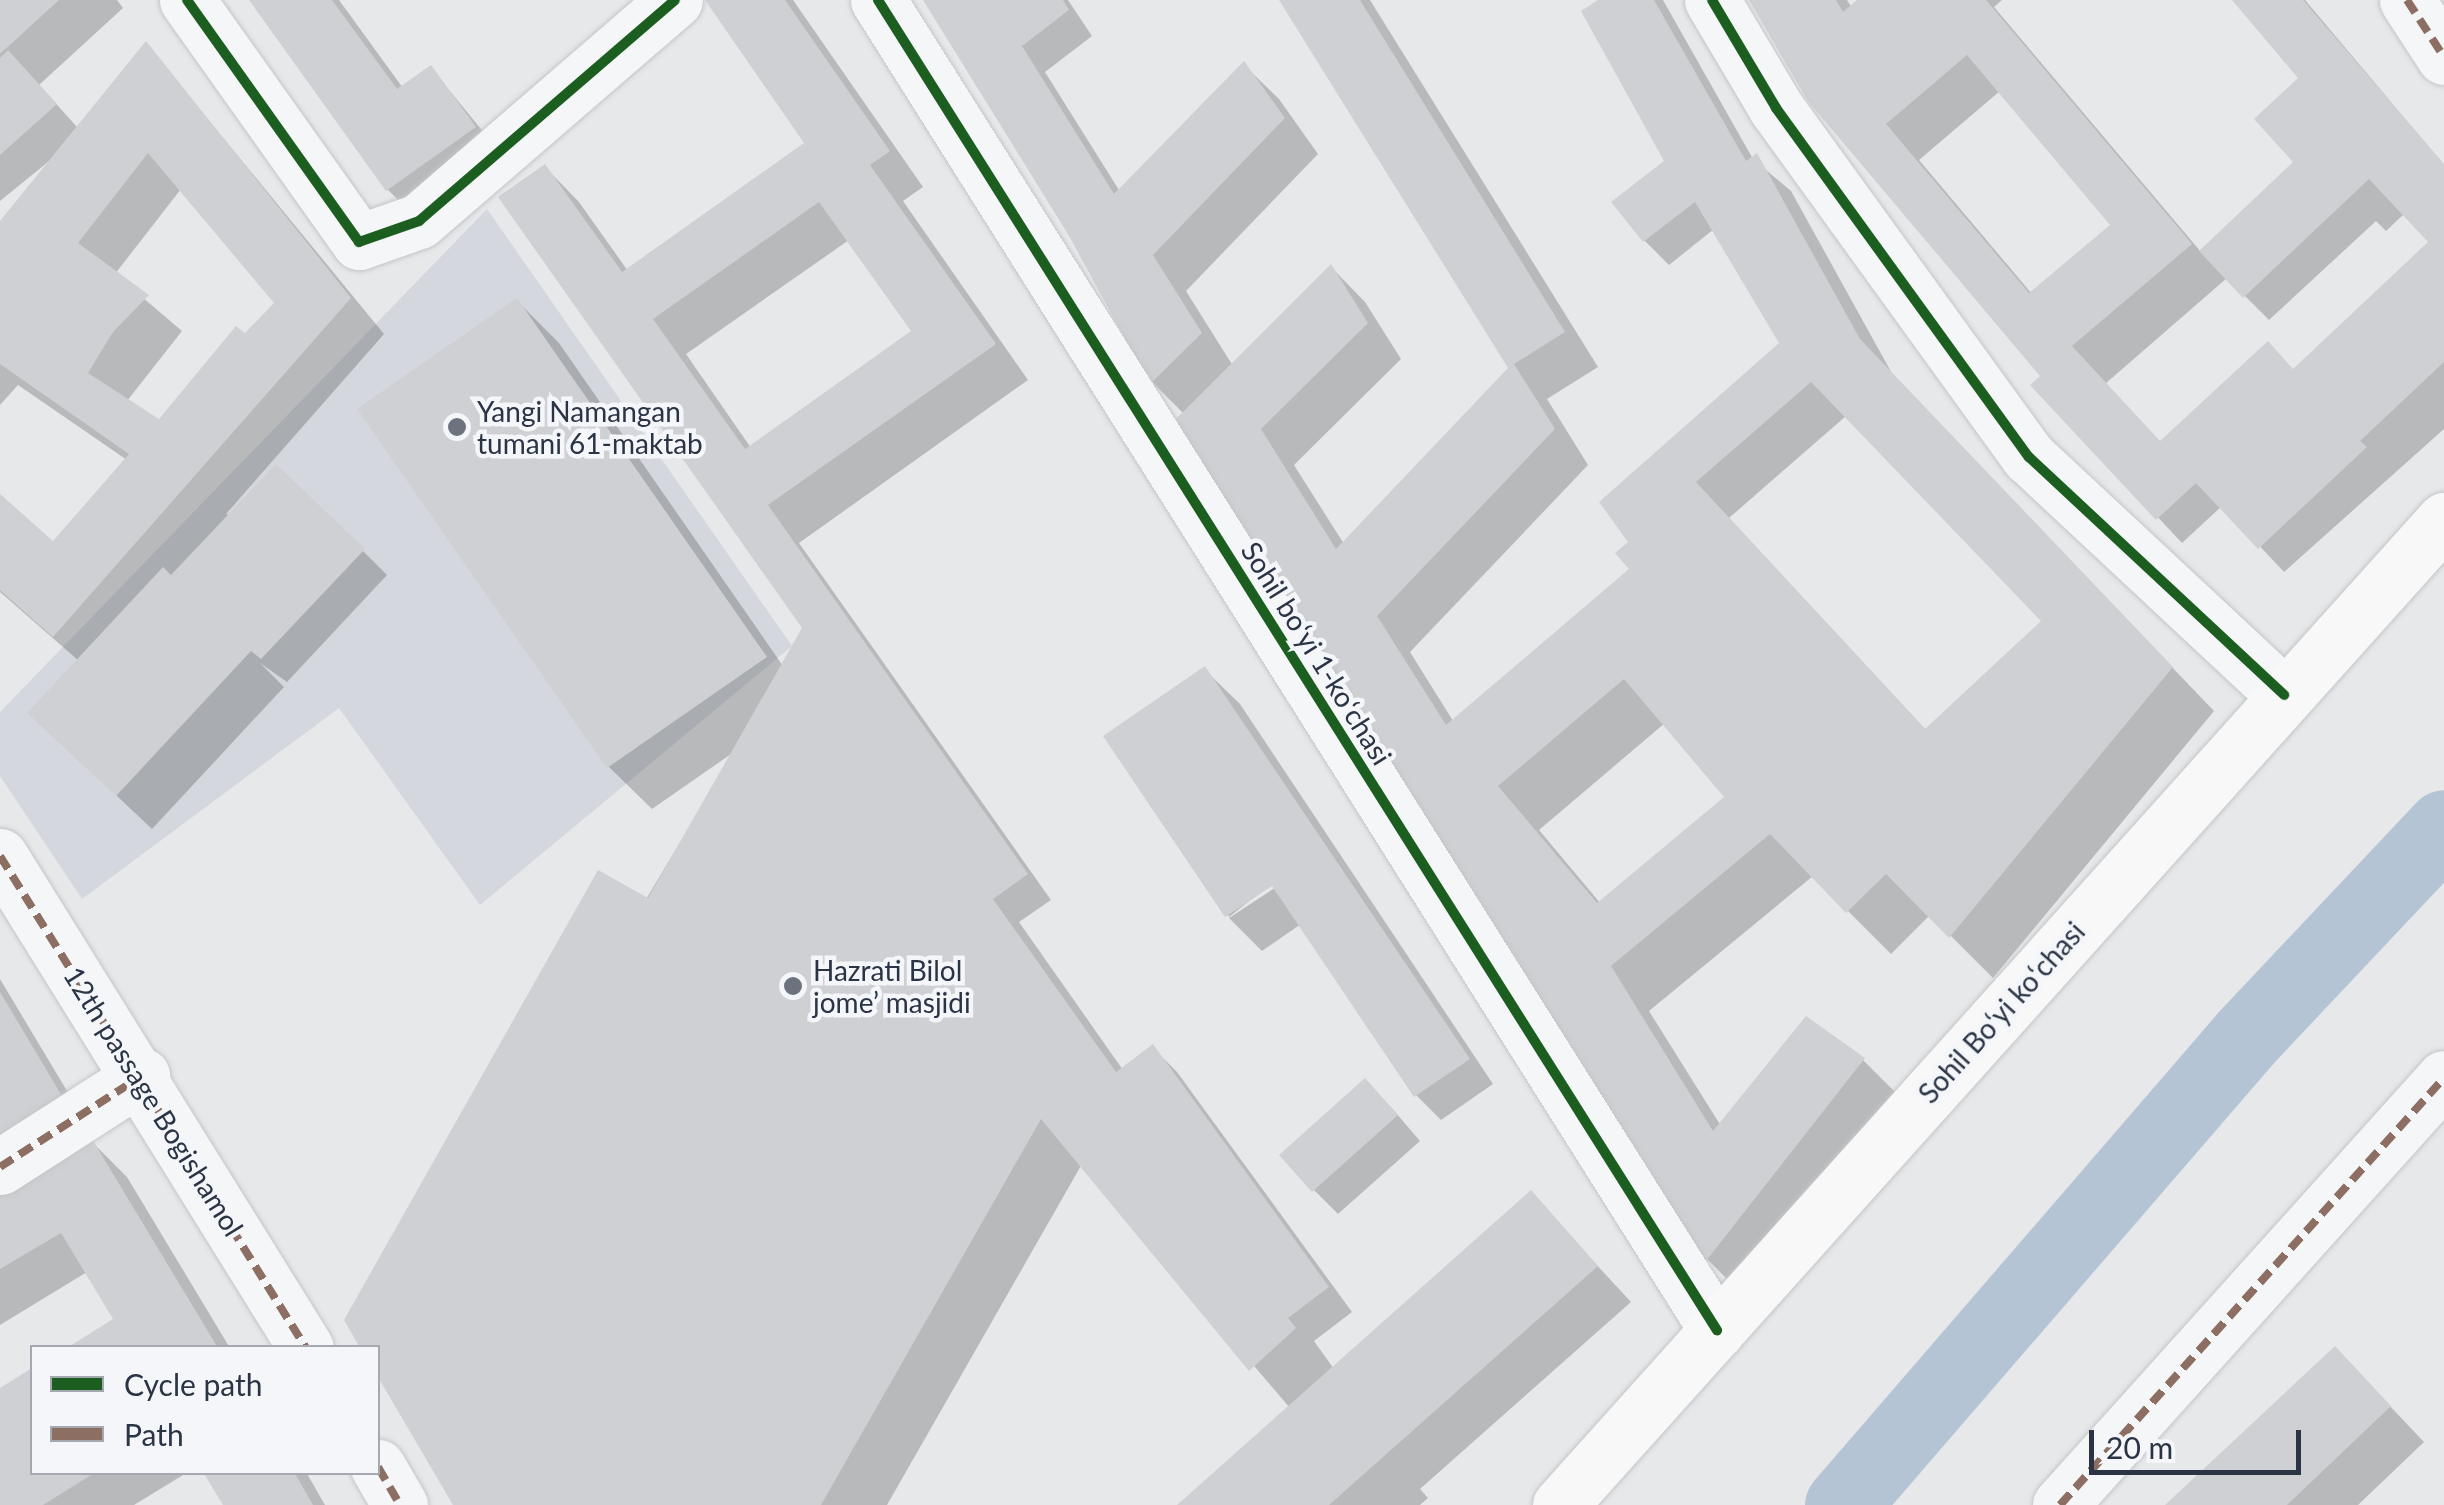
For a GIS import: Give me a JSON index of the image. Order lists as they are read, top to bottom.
{
  "streets": {
    "main road": ["Sohil Boʻyi koʻchasi"],
    "street": ["Sohil boʻyi 1-koʻchasi", "12th passage Bogishamol"]
  },
  "crossings": [
    ["Sohil boʻyi 1-koʻchasi", "Sohil Boʻyi koʻchasi"]
  ],
  "places": ["Yangi Namangan tumani 61-maktab", "Hazrati Bilol jome’ masjidi"],
  "legend": ["Cycle path", "Path"],
  "scale_bar": "20 m"
}
